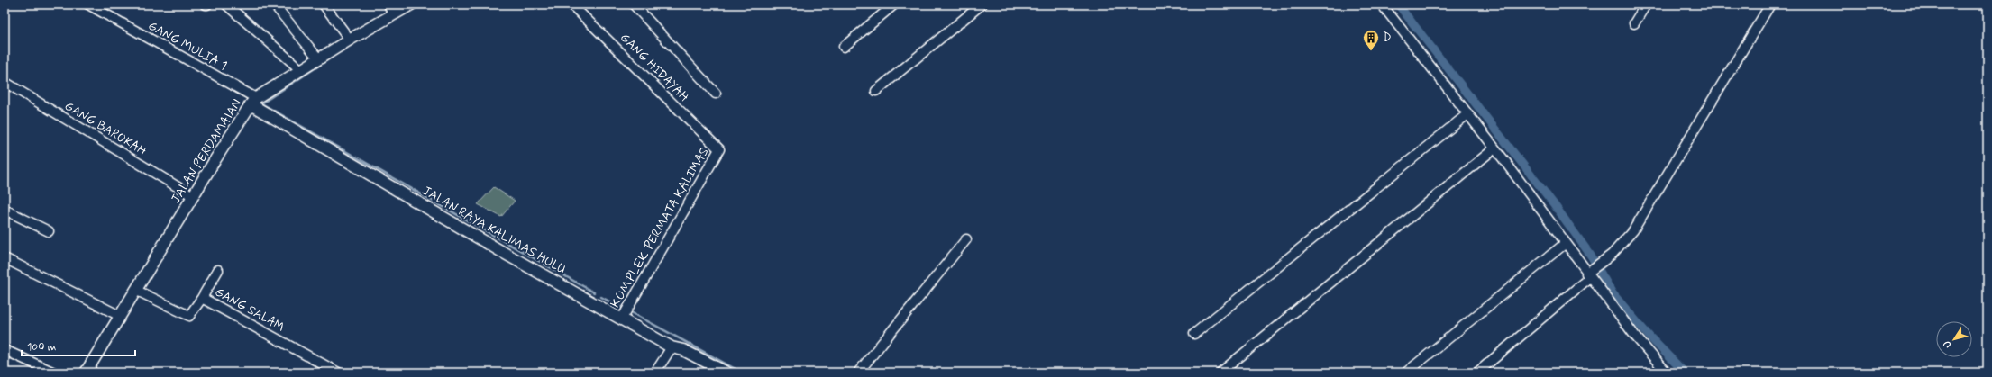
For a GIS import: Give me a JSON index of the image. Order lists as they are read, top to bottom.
{
  "streets": {
    "street": [
      "GANG MULIA 1",
      "GANG HIDAYAH",
      "GANG BAROKAH",
      "JALAN PERDAMAIAN",
      "KOMPLEK PERMATA KALIMAS",
      "JALAN RAYA KALIMAS HULU",
      "GANG SALAM"
    ]
  },
  "crossings": [
    ["GANG MULIA 1", "JALAN PERDAMAIAN"],
    ["GANG MULIA 1", "JALAN RAYA KALIMAS HULU"],
    ["GANG HIDAYAH", "KOMPLEK PERMATA KALIMAS"],
    ["GANG BAROKAH", "JALAN PERDAMAIAN"],
    ["JALAN PERDAMAIAN", "JALAN RAYA KALIMAS HULU"],
    ["JALAN PERDAMAIAN", "GANG SALAM"],
    ["KOMPLEK PERMATA KALIMAS", "JALAN RAYA KALIMAS HULU"]
  ],
  "places": {
    "building": ["D"]
  },
  "scale_bar": "100 m",
  "north": "bottom left"
}
